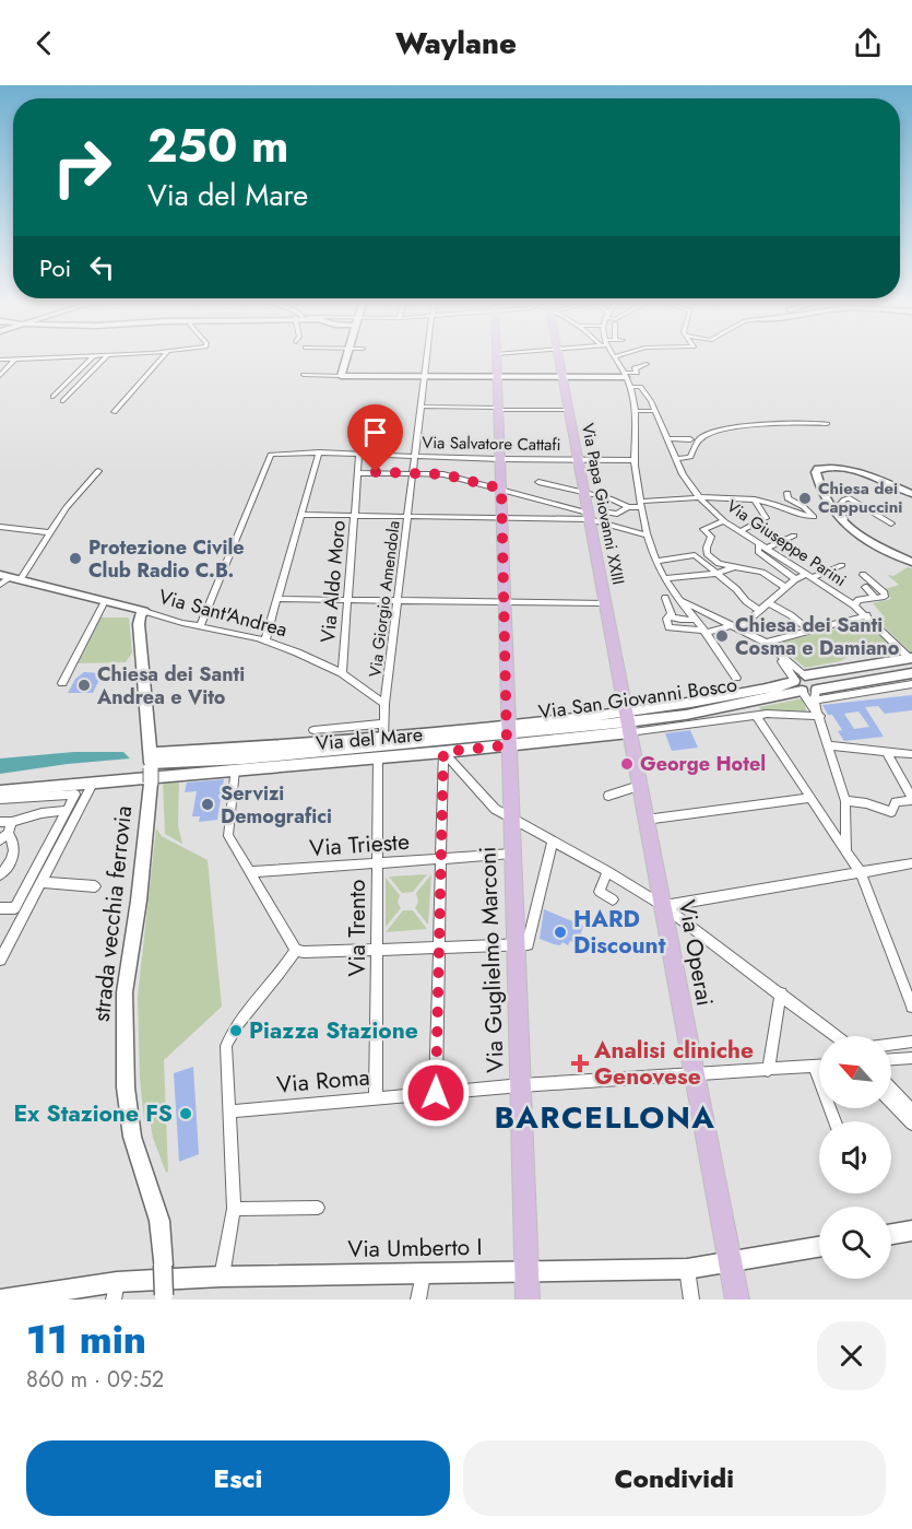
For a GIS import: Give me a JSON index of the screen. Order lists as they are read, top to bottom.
{
  "streets": {
    "main road": ["Via Papa Giovanni XXIII", "Via Operai", "Via Guglielmo Marconi"],
    "street": [
      "Via Salvatore Cattafi",
      "Via Giuseppe Parini",
      "Via Aldo Moro",
      "Via Giorgio Amendola",
      "Via Sant'Andrea",
      "Via San Giovanni Bosco",
      "Via del Mare",
      "Via Trieste",
      "strada vecchia ferrovia",
      "Via Trento",
      "Via Roma",
      "Via Umberto I"
    ]
  },
  "crossings": [
    ["Via Salvatore Cattafi", "Via Papa Giovanni XXIII"],
    ["Via Salvatore Cattafi", "Via Aldo Moro"],
    ["Via Salvatore Cattafi", "Via Giorgio Amendola"],
    ["Via Salvatore Cattafi", "Via Sant'Andrea"],
    ["Via Salvatore Cattafi", "Via Guglielmo Marconi"],
    ["Via Papa Giovanni XXIII", "Via San Giovanni Bosco"],
    ["Via Papa Giovanni XXIII", "Via del Mare"],
    ["Via Papa Giovanni XXIII", "Via Operai"],
    ["Via Giuseppe Parini", "Via San Giovanni Bosco"],
    ["Via Aldo Moro", "Via Sant'Andrea"],
    ["Via Giorgio Amendola", "Via Sant'Andrea"],
    ["Via Sant'Andrea", "strada vecchia ferrovia"],
    ["Via San Giovanni Bosco", "Via del Mare"],
    ["Via San Giovanni Bosco", "Via Trento"],
    ["Via San Giovanni Bosco", "Via Operai"],
    ["Via San Giovanni Bosco", "Via Guglielmo Marconi"],
    ["Via del Mare", "Via Trento"],
    ["Via del Mare", "Via Operai"],
    ["Via del Mare", "Via Guglielmo Marconi"],
    ["Via Trieste", "Via Trento"],
    ["Via Trieste", "Via Guglielmo Marconi"],
    ["Via Trento", "Via Roma"],
    ["Via Operai", "Via Roma"],
    ["Via Operai", "Via Umberto I"],
    ["Via Guglielmo Marconi", "Via Roma"],
    ["Via Guglielmo Marconi", "Via Umberto I"]
  ],
  "districts": ["BARCELLONA"],
  "places": {
    "other": [
      "Chiesa dei Cappuccini",
      "Protezione Civile Club Radio C.B.",
      "Chiesa dei Santi Cosma e Damiano",
      "Chiesa dei Santi Andrea e Vito",
      "George Hotel",
      "Servizi Demografici",
      "HARD Discount",
      "Piazza Stazione",
      "Ex Stazione FS"
    ],
    "health": ["Analisi cliniche Genovese"]
  },
  "north": "top left",
  "page": {
    "header": "Waylane",
    "turn": ["250 m", "Via del Mare"],
    "then": "Poi",
    "heading": ["11 min", "860 m · 09:52"],
    "buttons": ["Esci", "Condividi"]
  }
}
